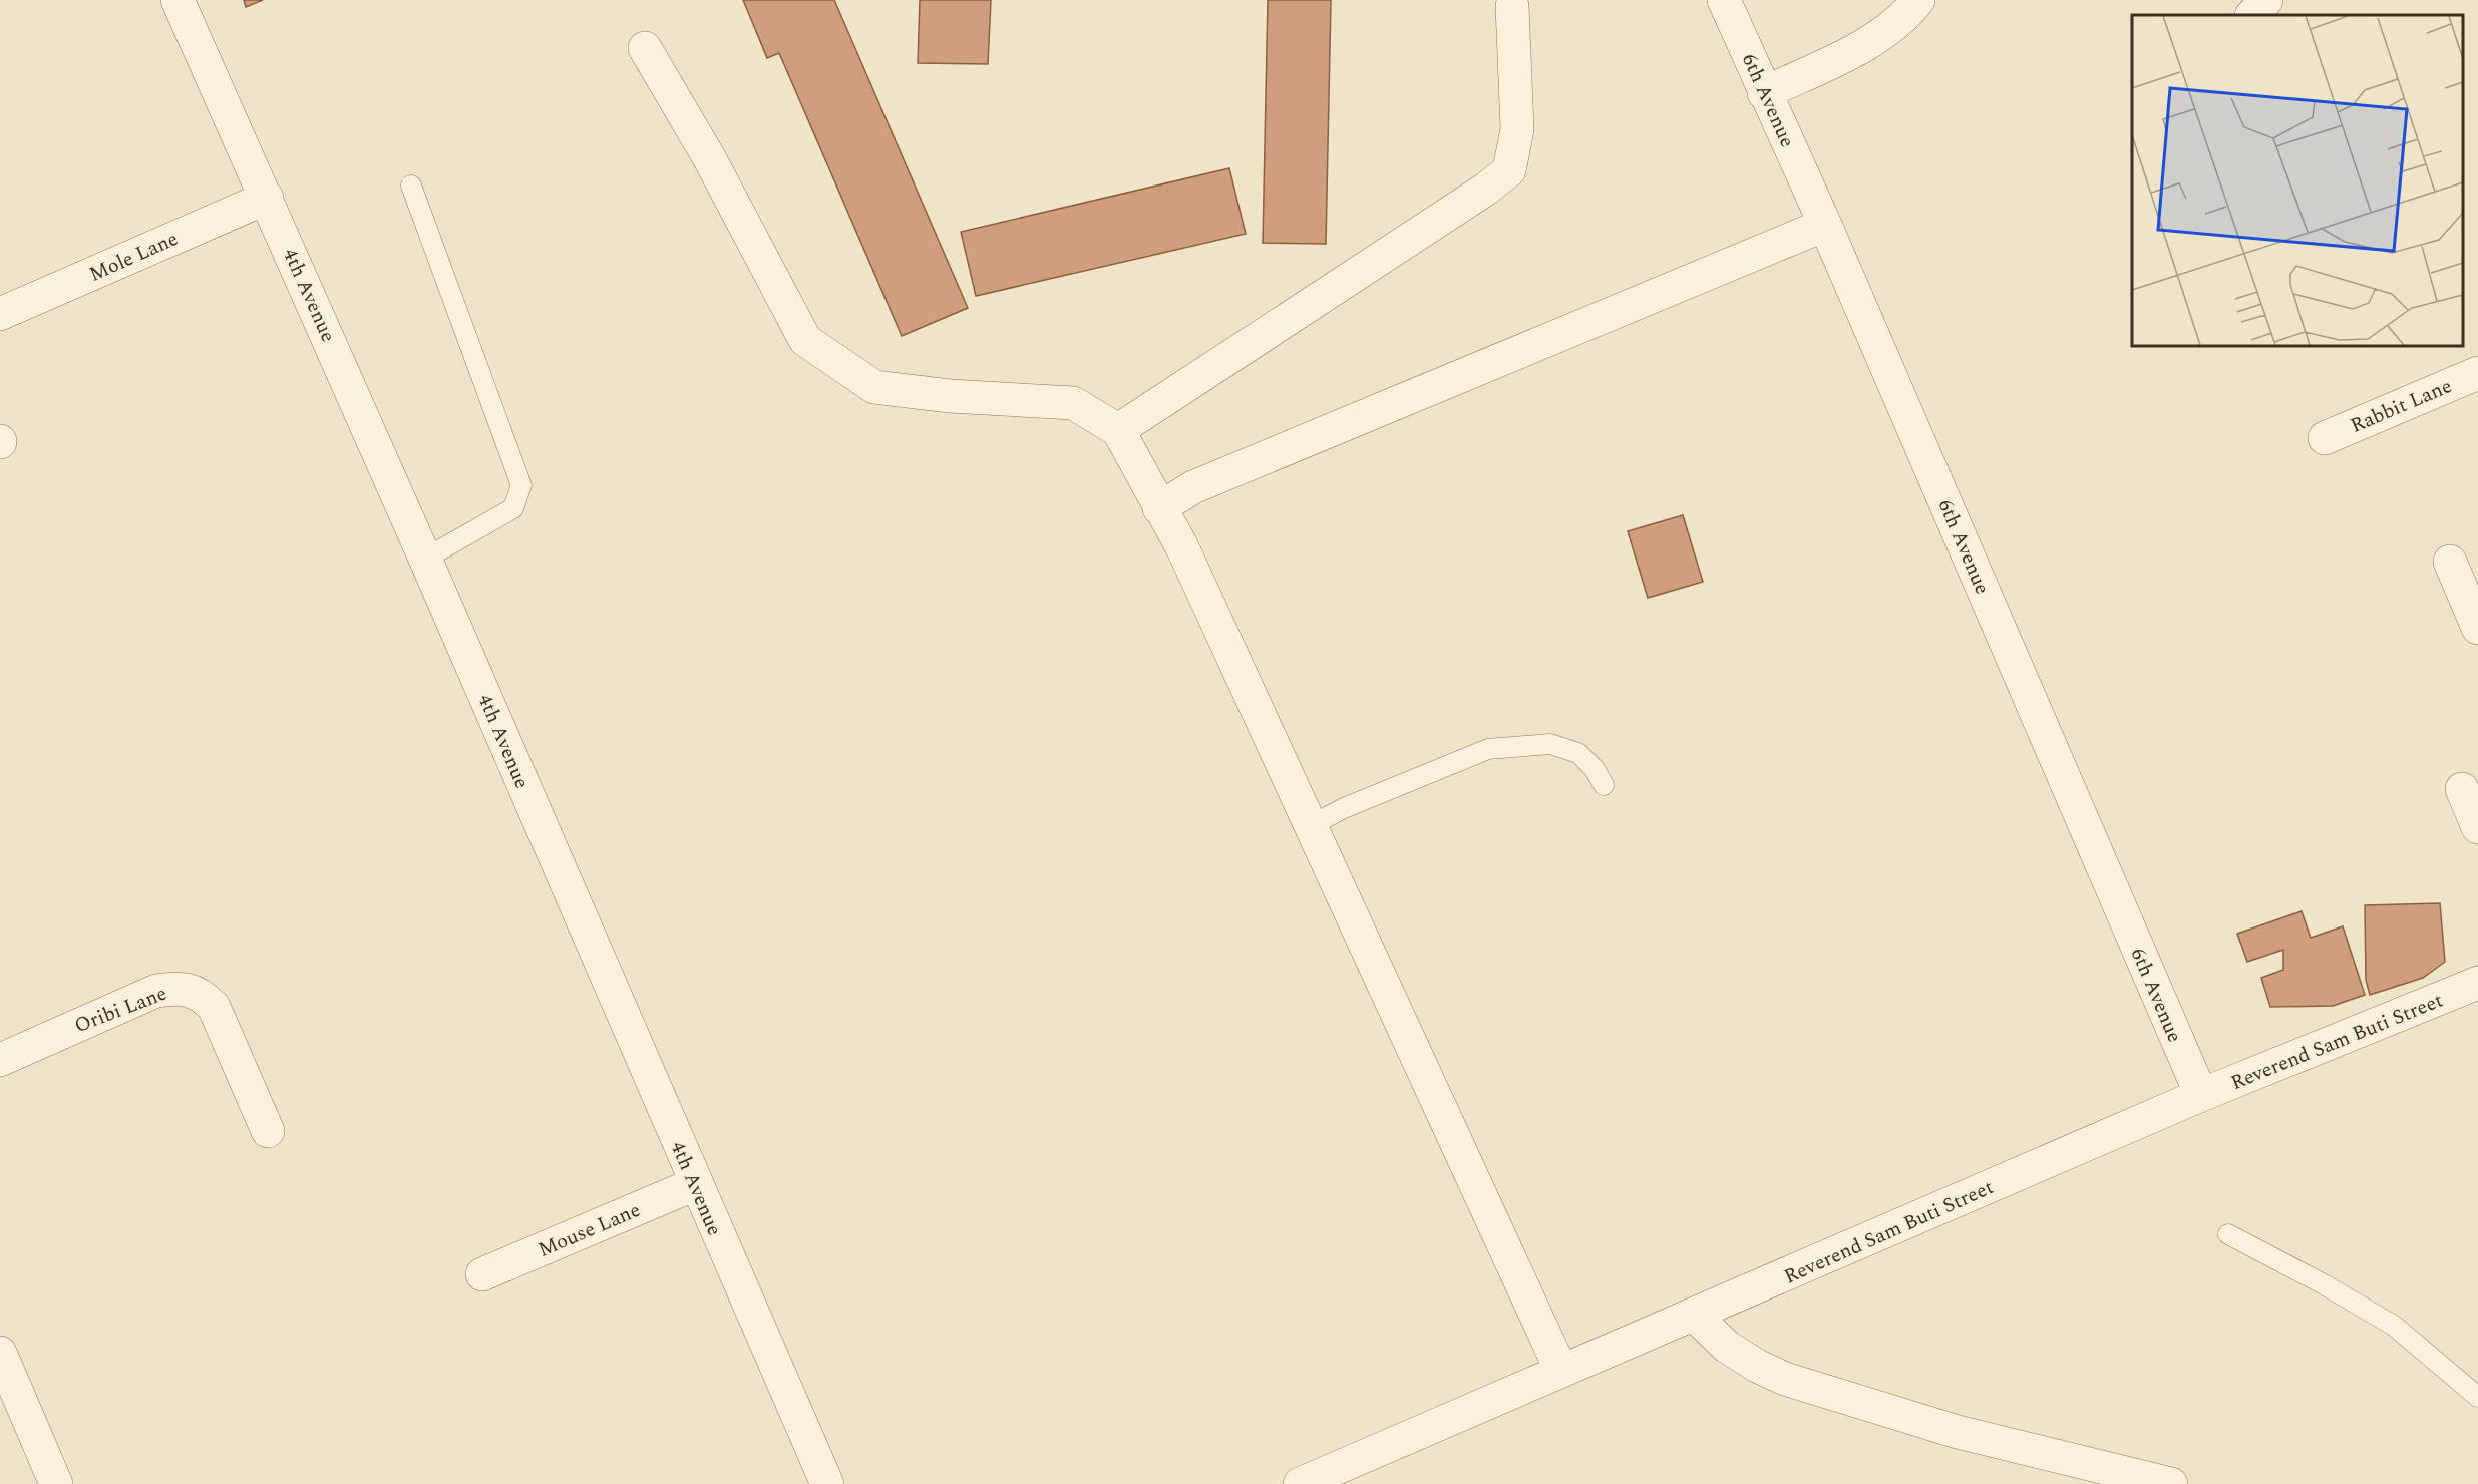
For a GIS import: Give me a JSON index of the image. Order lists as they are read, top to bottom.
{
  "streets": {
    "street": [
      "6th Avenue",
      "Mole Lane",
      "4th Avenue",
      "Rabbit Lane",
      "Oribi Lane",
      "Reverend Sam Buti Street",
      "Mouse Lane"
    ]
  },
  "crossings": [
    ["6th Avenue", "Reverend Sam Buti Street"],
    ["Mole Lane", "4th Avenue"],
    ["4th Avenue", "Mouse Lane"]
  ]
}
